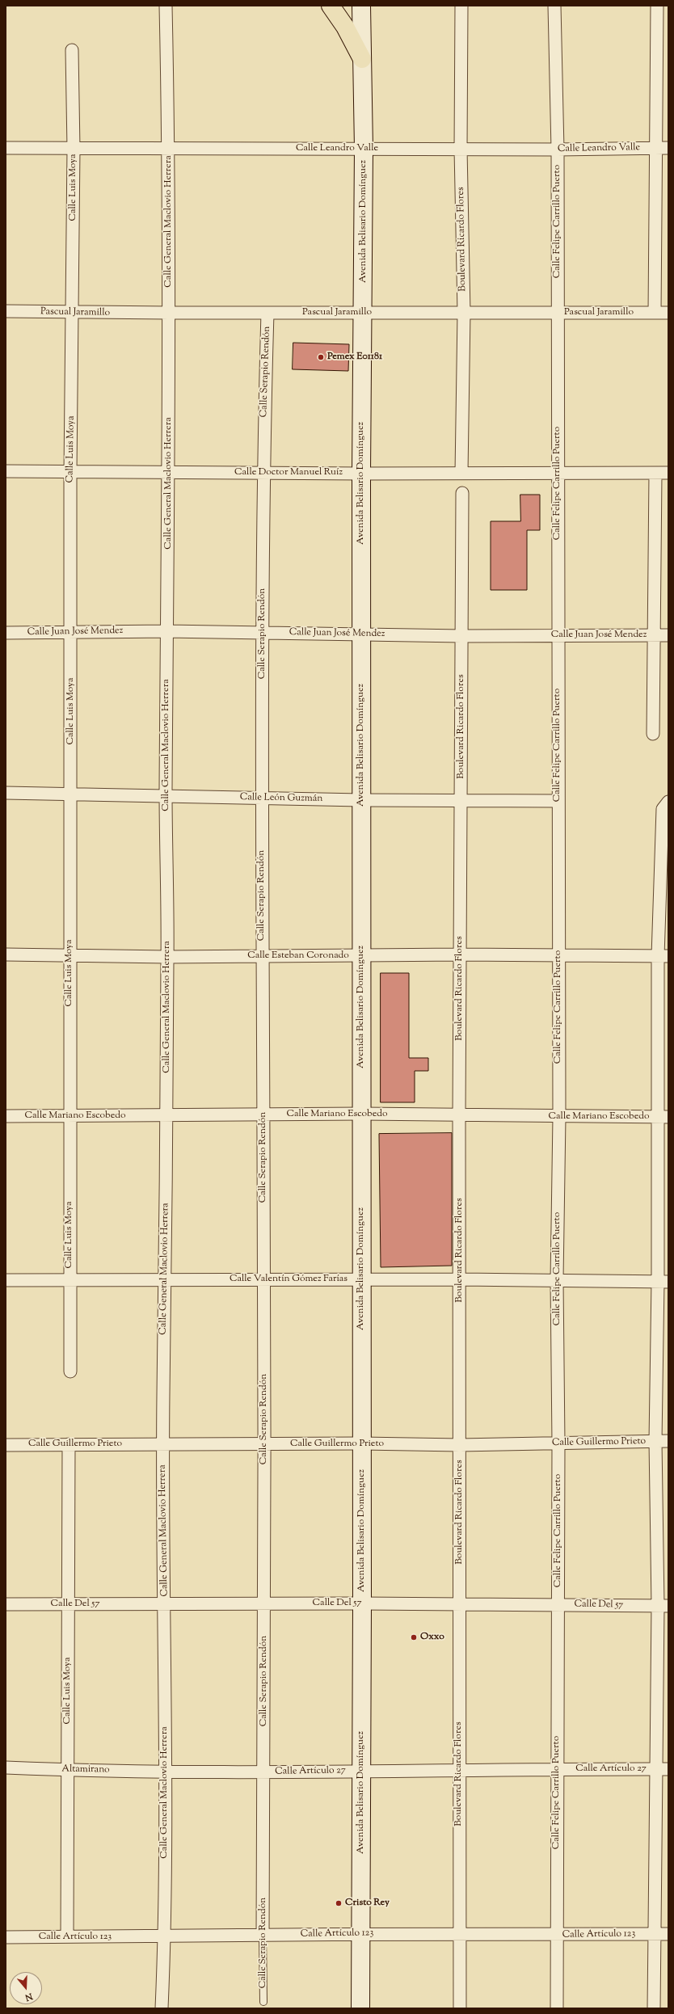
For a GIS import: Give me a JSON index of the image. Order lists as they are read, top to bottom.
{
  "streets": {
    "street": [
      "Calle Leandro Valle",
      "Calle Luis Moya",
      "Calle General Maclovio Herrera",
      "Avenida Belisario Domínguez",
      "Calle Felipe Carrillo Puerto",
      "Boulevard Ricardo Flores",
      "Pascual Jaramillo",
      "Calle Serapio Rendón",
      "Calle Doctor Manuel Ruíz",
      "Calle Juan José Mendez",
      "Calle León Guzmán",
      "Calle Esteban Coronado",
      "Calle Mariano Escobedo",
      "Calle Valentín Gómez Farías",
      "Calle Guillermo Prieto",
      "Calle Del 57",
      "Calle Artículo 27",
      "Altamirano",
      "Calle Artículo 123"
    ]
  },
  "crossings": [
    ["Calle Leandro Valle", "Calle Luis Moya"],
    ["Calle Leandro Valle", "Calle General Maclovio Herrera"],
    ["Calle Leandro Valle", "Avenida Belisario Domínguez"],
    ["Calle Leandro Valle", "Calle Felipe Carrillo Puerto"],
    ["Calle Leandro Valle", "Boulevard Ricardo Flores"],
    ["Calle Luis Moya", "Pascual Jaramillo"],
    ["Calle Luis Moya", "Calle Doctor Manuel Ruíz"],
    ["Calle Luis Moya", "Calle Juan José Mendez"],
    ["Calle Luis Moya", "Calle León Guzmán"],
    ["Calle Luis Moya", "Calle Esteban Coronado"],
    ["Calle Luis Moya", "Calle Mariano Escobedo"],
    ["Calle Luis Moya", "Calle Valentín Gómez Farías"],
    ["Calle Luis Moya", "Calle Guillermo Prieto"],
    ["Calle Luis Moya", "Calle Del 57"],
    ["Calle Luis Moya", "Altamirano"],
    ["Calle Luis Moya", "Calle Artículo 123"],
    ["Calle General Maclovio Herrera", "Pascual Jaramillo"],
    ["Calle General Maclovio Herrera", "Calle Doctor Manuel Ruíz"],
    ["Calle General Maclovio Herrera", "Calle Juan José Mendez"],
    ["Calle General Maclovio Herrera", "Calle León Guzmán"],
    ["Calle General Maclovio Herrera", "Calle Esteban Coronado"],
    ["Calle General Maclovio Herrera", "Calle Mariano Escobedo"],
    ["Calle General Maclovio Herrera", "Calle Valentín Gómez Farías"],
    ["Calle General Maclovio Herrera", "Calle Guillermo Prieto"],
    ["Calle General Maclovio Herrera", "Calle Del 57"],
    ["Calle General Maclovio Herrera", "Calle Artículo 27"],
    ["Calle General Maclovio Herrera", "Altamirano"],
    ["Calle General Maclovio Herrera", "Calle Artículo 123"],
    ["Avenida Belisario Domínguez", "Pascual Jaramillo"],
    ["Avenida Belisario Domínguez", "Calle Doctor Manuel Ruíz"],
    ["Avenida Belisario Domínguez", "Calle Juan José Mendez"],
    ["Avenida Belisario Domínguez", "Calle León Guzmán"],
    ["Avenida Belisario Domínguez", "Calle Esteban Coronado"],
    ["Avenida Belisario Domínguez", "Calle Mariano Escobedo"],
    ["Avenida Belisario Domínguez", "Calle Valentín Gómez Farías"],
    ["Avenida Belisario Domínguez", "Calle Guillermo Prieto"],
    ["Avenida Belisario Domínguez", "Calle Del 57"],
    ["Avenida Belisario Domínguez", "Calle Artículo 27"],
    ["Avenida Belisario Domínguez", "Calle Artículo 123"],
    ["Calle Felipe Carrillo Puerto", "Pascual Jaramillo"],
    ["Calle Felipe Carrillo Puerto", "Calle Doctor Manuel Ruíz"],
    ["Calle Felipe Carrillo Puerto", "Calle Juan José Mendez"],
    ["Calle Felipe Carrillo Puerto", "Calle León Guzmán"],
    ["Calle Felipe Carrillo Puerto", "Calle Esteban Coronado"],
    ["Calle Felipe Carrillo Puerto", "Calle Mariano Escobedo"],
    ["Calle Felipe Carrillo Puerto", "Calle Valentín Gómez Farías"],
    ["Calle Felipe Carrillo Puerto", "Calle Guillermo Prieto"],
    ["Calle Felipe Carrillo Puerto", "Calle Del 57"],
    ["Calle Felipe Carrillo Puerto", "Calle Artículo 27"],
    ["Calle Felipe Carrillo Puerto", "Calle Artículo 123"],
    ["Boulevard Ricardo Flores", "Pascual Jaramillo"],
    ["Boulevard Ricardo Flores", "Calle Doctor Manuel Ruíz"],
    ["Boulevard Ricardo Flores", "Calle Juan José Mendez"],
    ["Boulevard Ricardo Flores", "Calle León Guzmán"],
    ["Boulevard Ricardo Flores", "Calle Esteban Coronado"],
    ["Boulevard Ricardo Flores", "Calle Mariano Escobedo"],
    ["Boulevard Ricardo Flores", "Calle Valentín Gómez Farías"],
    ["Boulevard Ricardo Flores", "Calle Guillermo Prieto"],
    ["Boulevard Ricardo Flores", "Calle Del 57"],
    ["Boulevard Ricardo Flores", "Calle Artículo 27"],
    ["Boulevard Ricardo Flores", "Calle Artículo 123"],
    ["Pascual Jaramillo", "Calle Serapio Rendón"],
    ["Calle Serapio Rendón", "Calle Doctor Manuel Ruíz"],
    ["Calle Serapio Rendón", "Calle Juan José Mendez"],
    ["Calle Serapio Rendón", "Calle León Guzmán"],
    ["Calle Serapio Rendón", "Calle Esteban Coronado"],
    ["Calle Serapio Rendón", "Calle Mariano Escobedo"],
    ["Calle Serapio Rendón", "Calle Valentín Gómez Farías"],
    ["Calle Serapio Rendón", "Calle Guillermo Prieto"],
    ["Calle Serapio Rendón", "Calle Del 57"],
    ["Calle Serapio Rendón", "Calle Artículo 27"],
    ["Calle Serapio Rendón", "Calle Artículo 123"],
    ["Calle Artículo 27", "Altamirano"]
  ],
  "places": ["Pemex E01181", "Oxxo", "Cristo Rey"],
  "north": "bottom"
}
